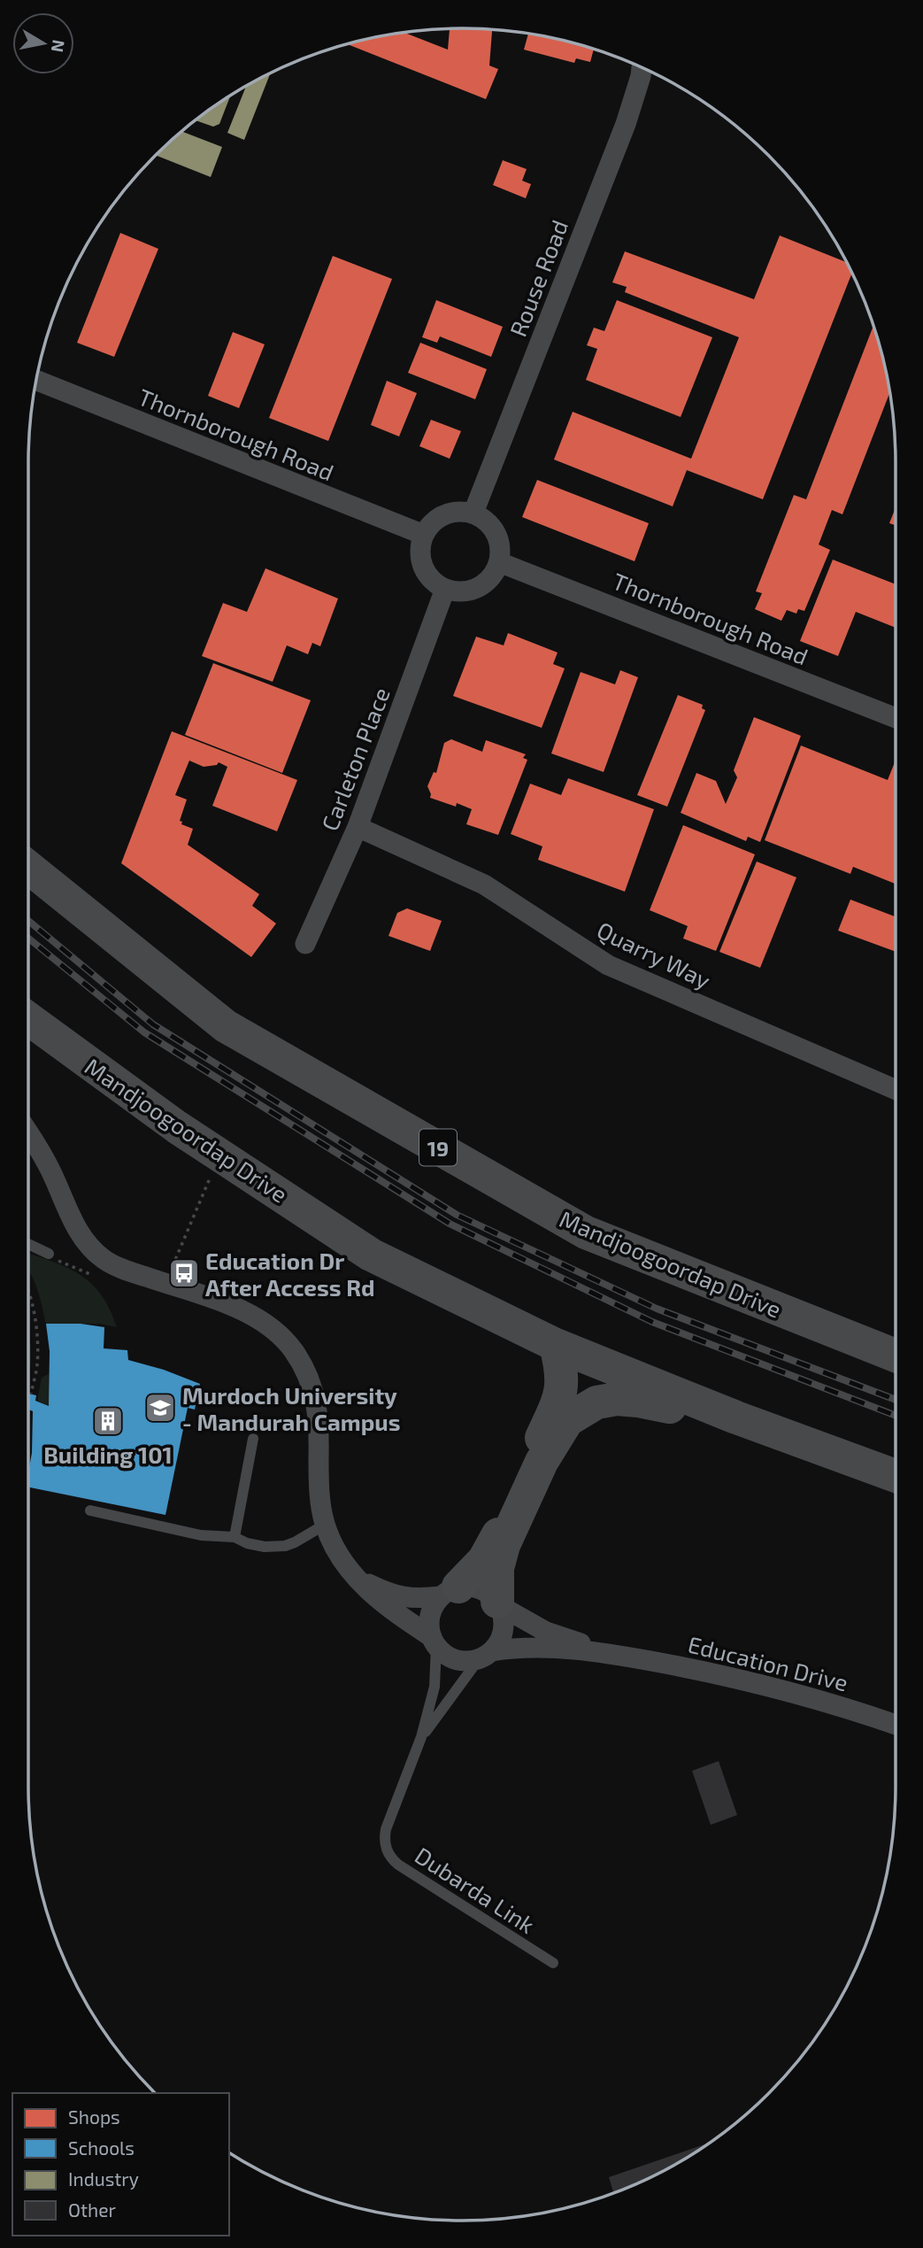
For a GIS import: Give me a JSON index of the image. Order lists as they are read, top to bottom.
{
  "streets": {
    "highway": ["Mandjoogoordap Drive", "19"],
    "street": [
      "Rouse Road",
      "Thornborough Road",
      "Carleton Place",
      "Quarry Way",
      "Education Drive"
    ],
    "lane": ["Dubarda Link"]
  },
  "crossings": [
    ["Rouse Road", "Thornborough Road"],
    ["Rouse Road", "Carleton Place"],
    ["Thornborough Road", "Carleton Place"],
    ["Carleton Place", "Quarry Way"],
    ["Education Drive", "Dubarda Link"]
  ],
  "places": {
    "bus stop": ["Education Dr After Access Rd"],
    "school or university": ["Murdoch University - Mandurah Campus"],
    "building": ["Building 101"]
  },
  "legend": [
    "Shops",
    "Schools",
    "Industry",
    "Other"
  ],
  "north": "right"
}
